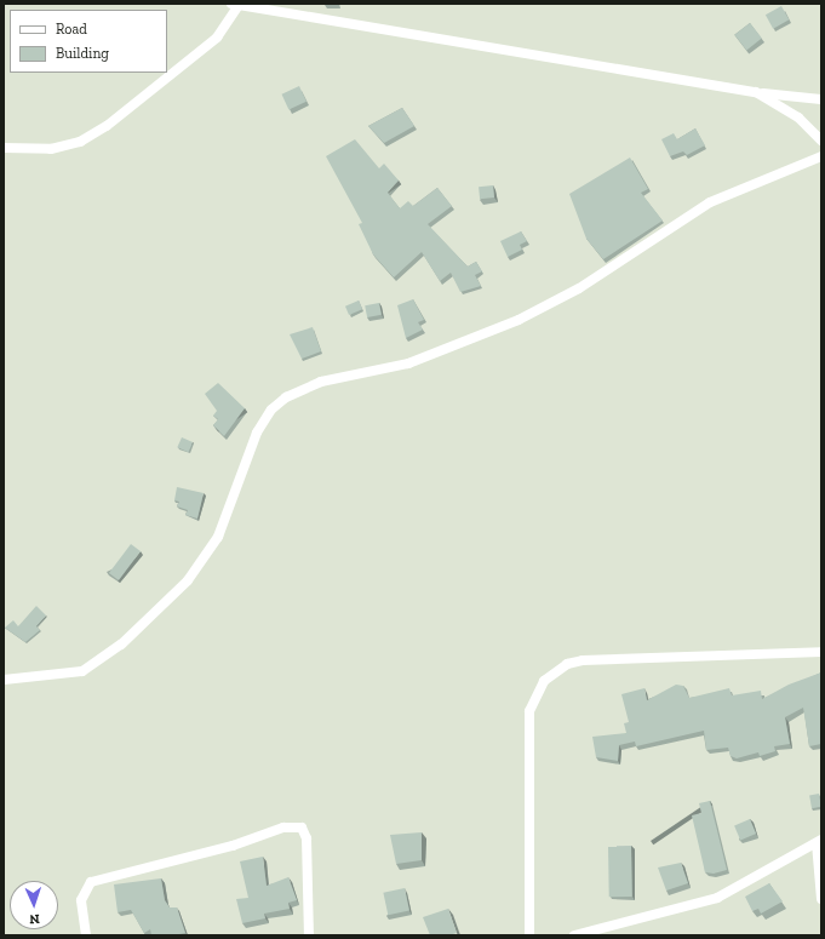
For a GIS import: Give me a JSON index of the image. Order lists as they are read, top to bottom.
{
  "legend": ["Road", "Building"],
  "north": "bottom"
}
